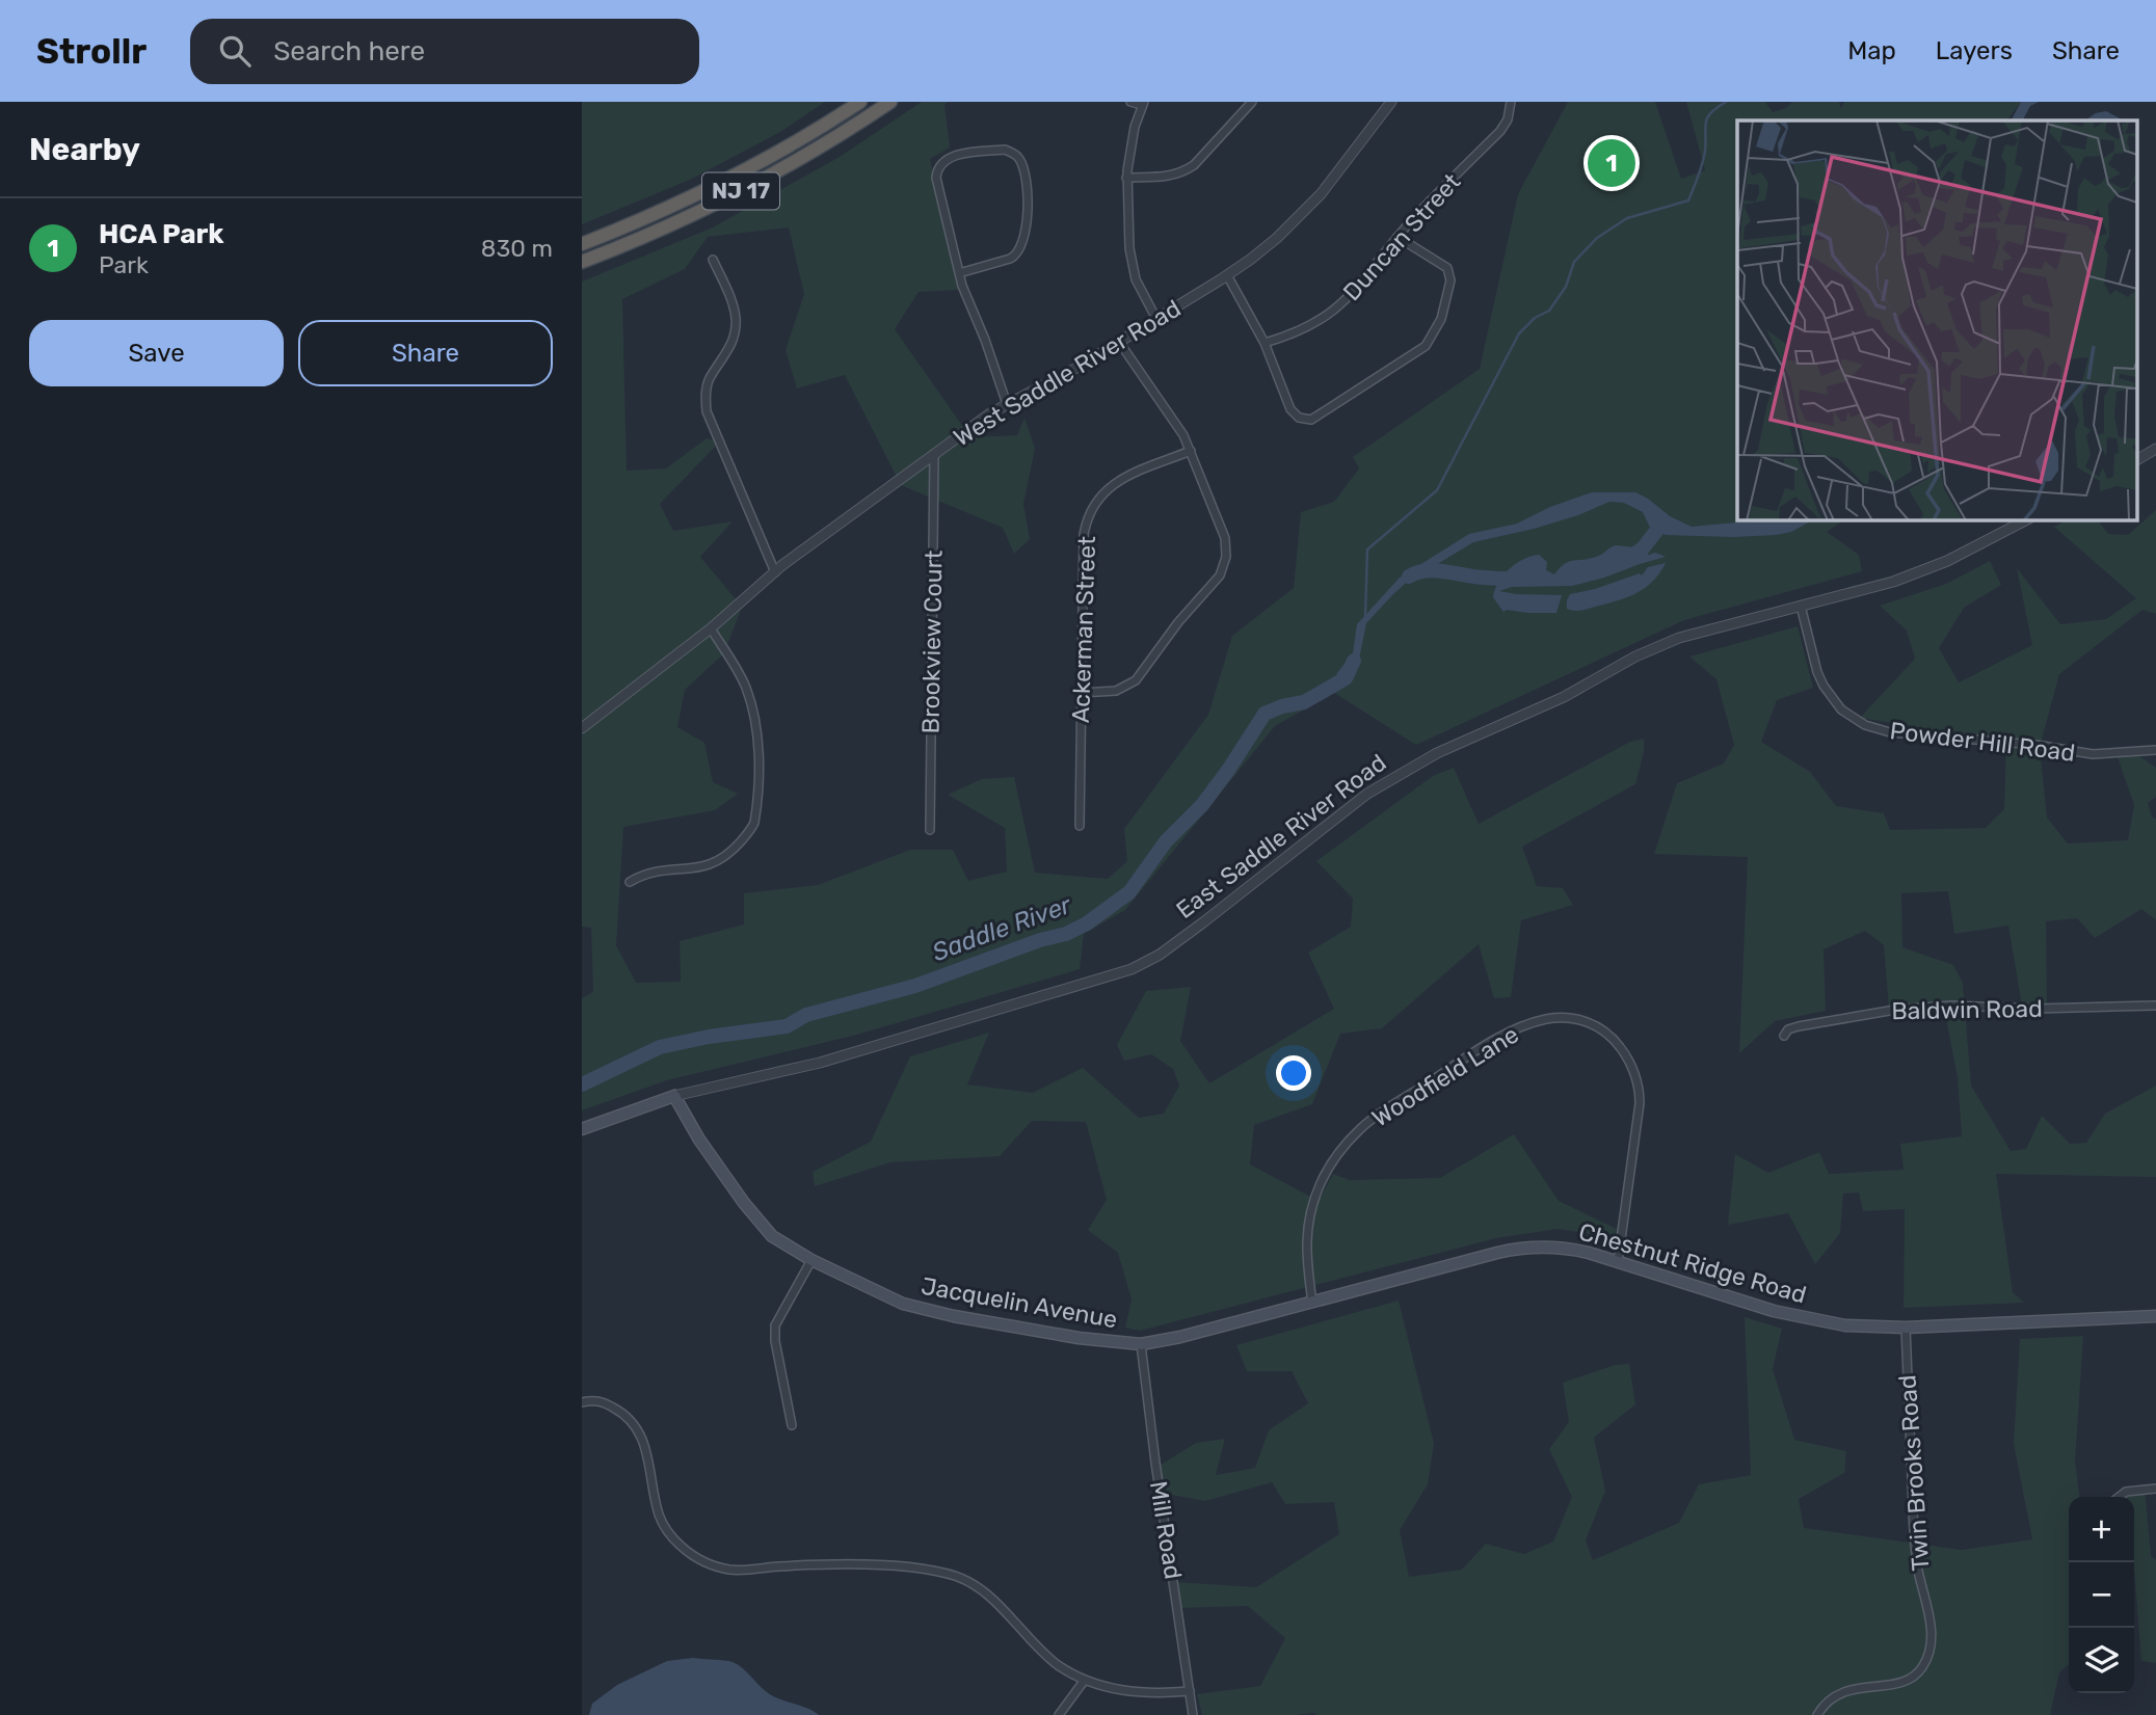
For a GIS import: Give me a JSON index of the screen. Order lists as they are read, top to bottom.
{
  "streets": {
    "highway": ["NJ 17"],
    "main road": ["East Saddle River Road", "Chestnut Ridge Road", "Jacquelin Avenue"],
    "street": [
      "Duncan Street",
      "West Saddle River Road",
      "Ackerman Street",
      "Brookview Court",
      "Powder Hill Road",
      "Baldwin Road",
      "Woodfield Lane",
      "Twin Brooks Road",
      "Mill Road"
    ]
  },
  "crossings": [
    ["West Saddle River Road", "Brookview Court"],
    ["Powder Hill Road", "East Saddle River Road"],
    ["East Saddle River Road", "Jacquelin Avenue"],
    ["Woodfield Lane", "Chestnut Ridge Road"],
    ["Chestnut Ridge Road", "Jacquelin Avenue"],
    ["Chestnut Ridge Road", "Twin Brooks Road"],
    ["Chestnut Ridge Road", "Mill Road"],
    ["Jacquelin Avenue", "Mill Road"]
  ],
  "water": ["Saddle River"],
  "page": {
    "header": "Strollr",
    "search": "Search here",
    "nav": ["Map", "Layers", "Share"],
    "heading": "Nearby",
    "pins": "1",
    "list": [
      {
        "mark": "1",
        "name": "HCA Park",
        "note": "Park",
        "value": "830 m"
      }
    ],
    "buttons": ["Save", "Share"],
    "map_buttons": ["+", "−"]
  }
}
